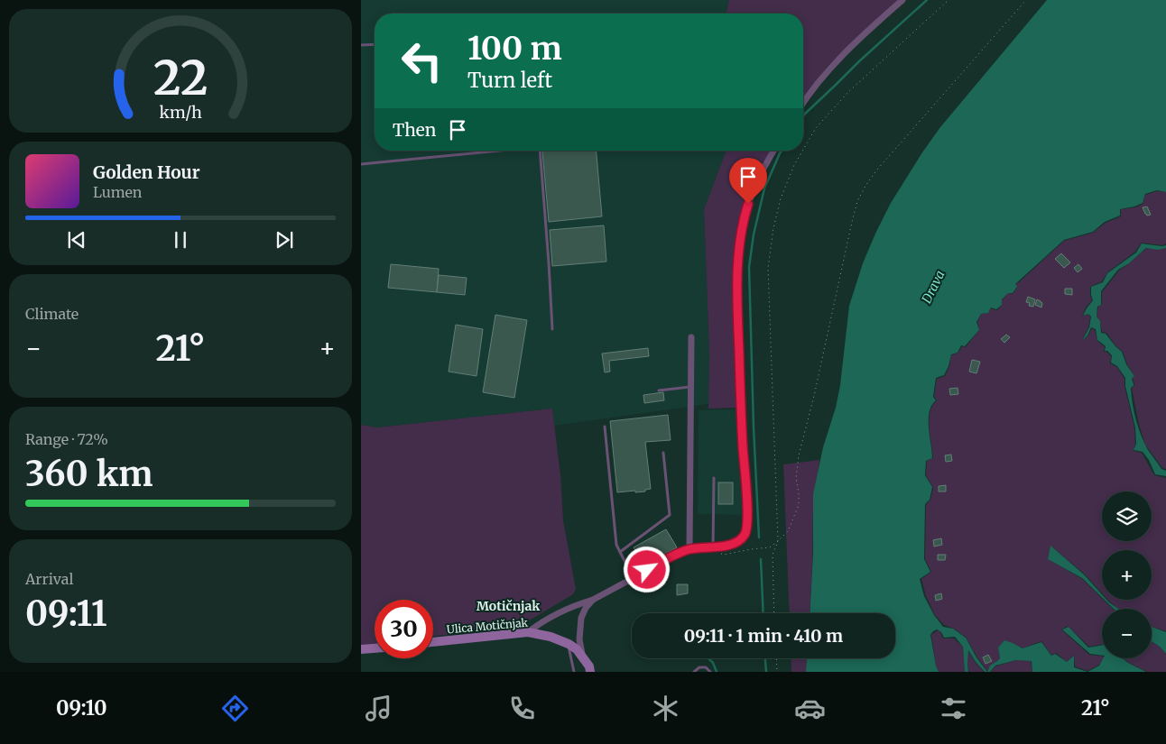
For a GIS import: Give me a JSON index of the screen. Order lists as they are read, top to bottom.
{
  "streets": {
    "main road": ["Ulica Motičnjak"]
  },
  "districts": ["Motičnjak"],
  "water": ["Drava"],
  "page": {
    "turn": ["100 m", "Turn left"],
    "then": "Then",
    "song": ["Golden Hour", "Lumen"],
    "tile": [
      "Climate",
      ["Range · 72%", "360 km"],
      ["Arrival", "09:11"]
    ],
    "heat": ["−", "21°", "+"],
    "map_buttons": ["+", "−"],
    "limit": "30",
    "trip": "09:11 · 1 min · 410 m",
    "tabs": ["09:10", "21°"],
    "gauge": ["22", "km/h"]
  }
}
